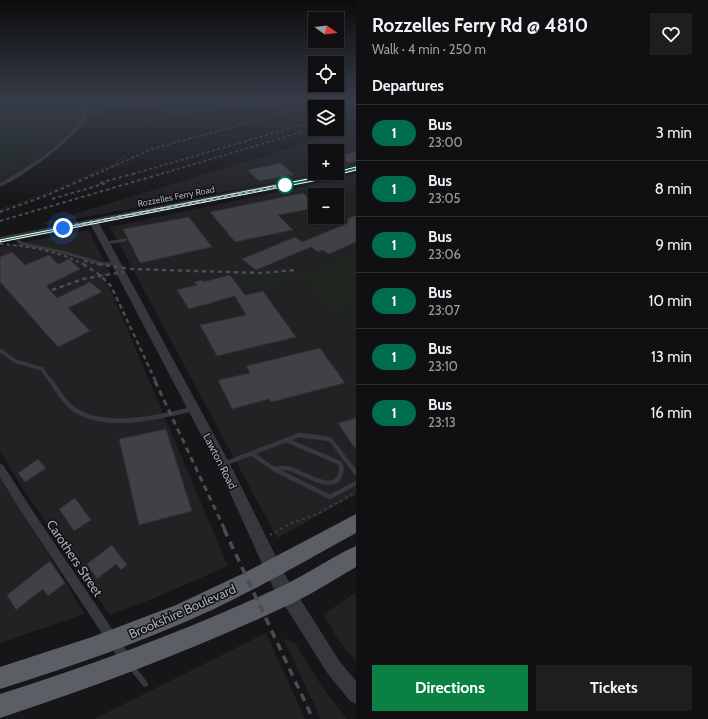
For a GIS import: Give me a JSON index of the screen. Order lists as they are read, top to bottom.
{
  "streets": {
    "highway": ["Brookshire Boulevard"],
    "street": ["Rozzelles Ferry Road", "Lawton Road", "Carothers Street"]
  },
  "crossings": [
    ["Rozzelles Ferry Road", "Lawton Road"],
    ["Lawton Road", "Brookshire Boulevard"],
    ["Carothers Street", "Brookshire Boulevard"]
  ],
  "lines": ["bus line 1"],
  "north": "right",
  "page": {
    "heading": [
      ["Rozzelles Ferry Rd @ 4810", "Walk · 4 min · 250 m"],
      "Departures"
    ],
    "map_buttons": ["+", "−"],
    "list": [
      {
        "mark": "1",
        "name": "Bus",
        "note": "23:00",
        "value": "3 min"
      },
      {
        "mark": "1",
        "name": "Bus",
        "note": "23:05",
        "value": "8 min"
      },
      {
        "mark": "1",
        "name": "Bus",
        "note": "23:06",
        "value": "9 min"
      },
      {
        "mark": "1",
        "name": "Bus",
        "note": "23:07",
        "value": "10 min"
      },
      {
        "mark": "1",
        "name": "Bus",
        "note": "23:10",
        "value": "13 min"
      },
      {
        "mark": "1",
        "name": "Bus",
        "note": "23:13",
        "value": "16 min"
      }
    ],
    "buttons": ["Directions", "Tickets"]
  }
}
